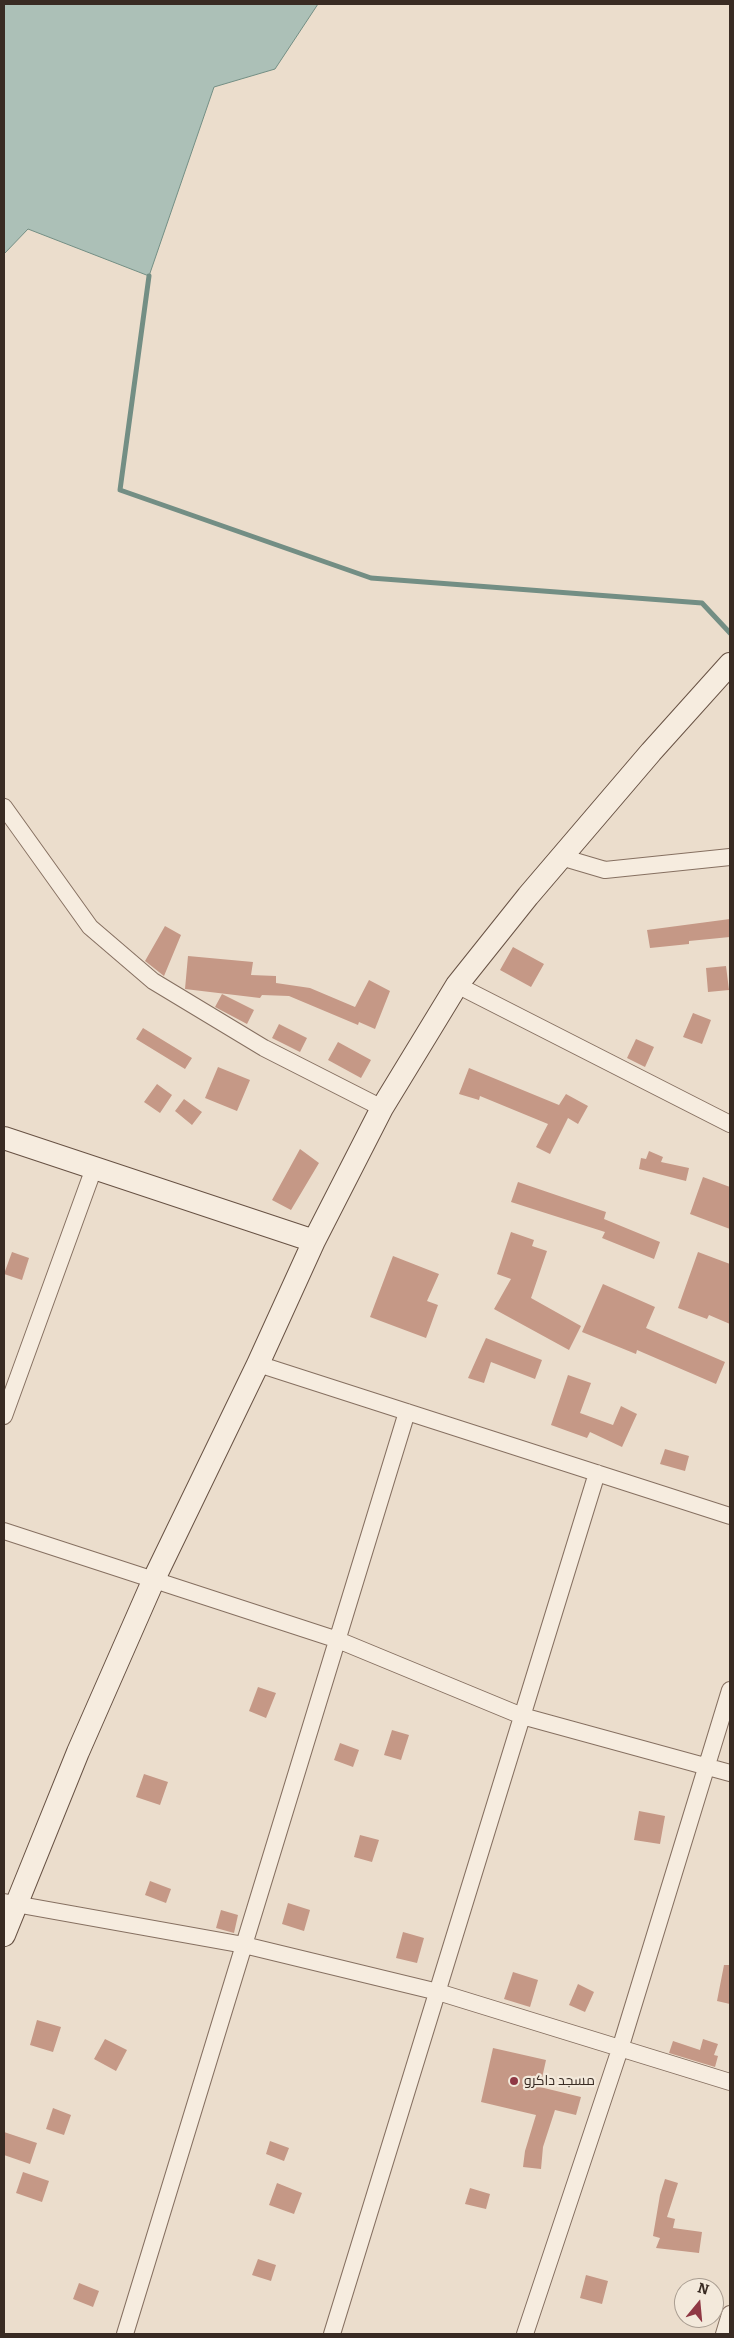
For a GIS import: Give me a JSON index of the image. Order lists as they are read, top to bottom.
{
  "places": ["مسجد داكرو"],
  "north": "top"
}
